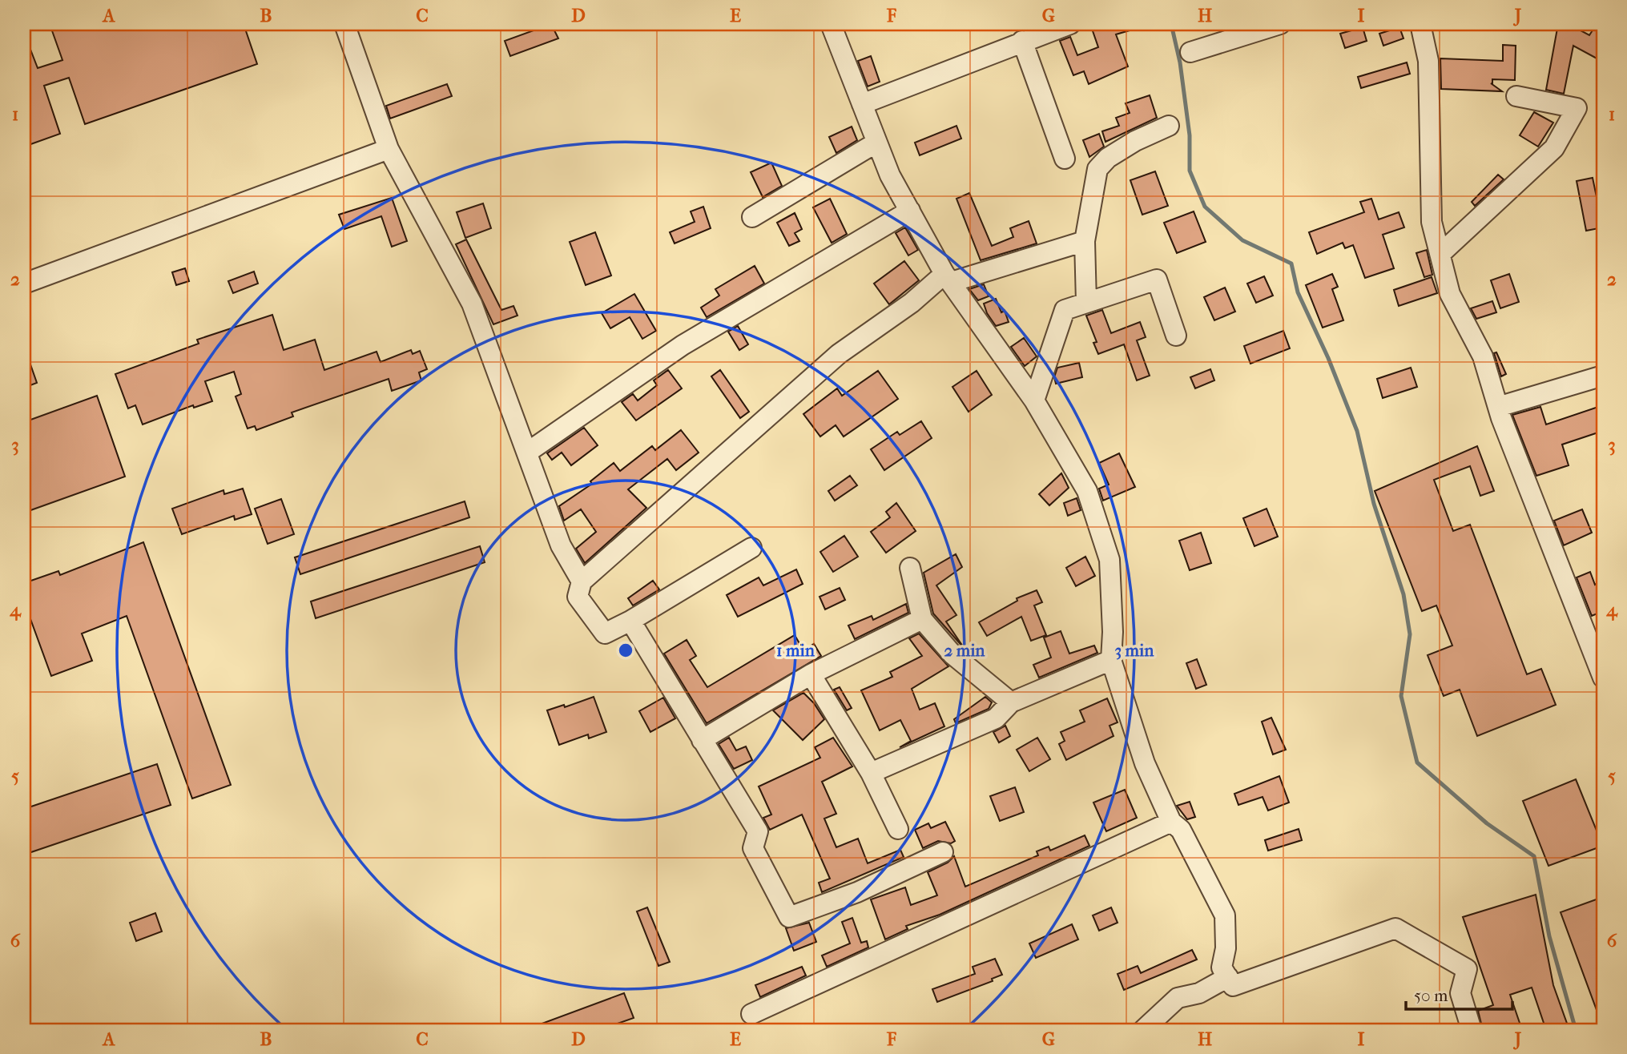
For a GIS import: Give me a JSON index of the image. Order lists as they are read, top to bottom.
{
  "scale_bar": "50 m",
  "grid": {
    "columns": [
      "A",
      "B",
      "C",
      "D",
      "E",
      "F",
      "G",
      "H",
      "I",
      "J"
    ],
    "rows": [
      "1",
      "2",
      "3",
      "4",
      "5",
      "6"
    ]
  },
  "rings": ["1 min", "2 min", "3 min"]
}
